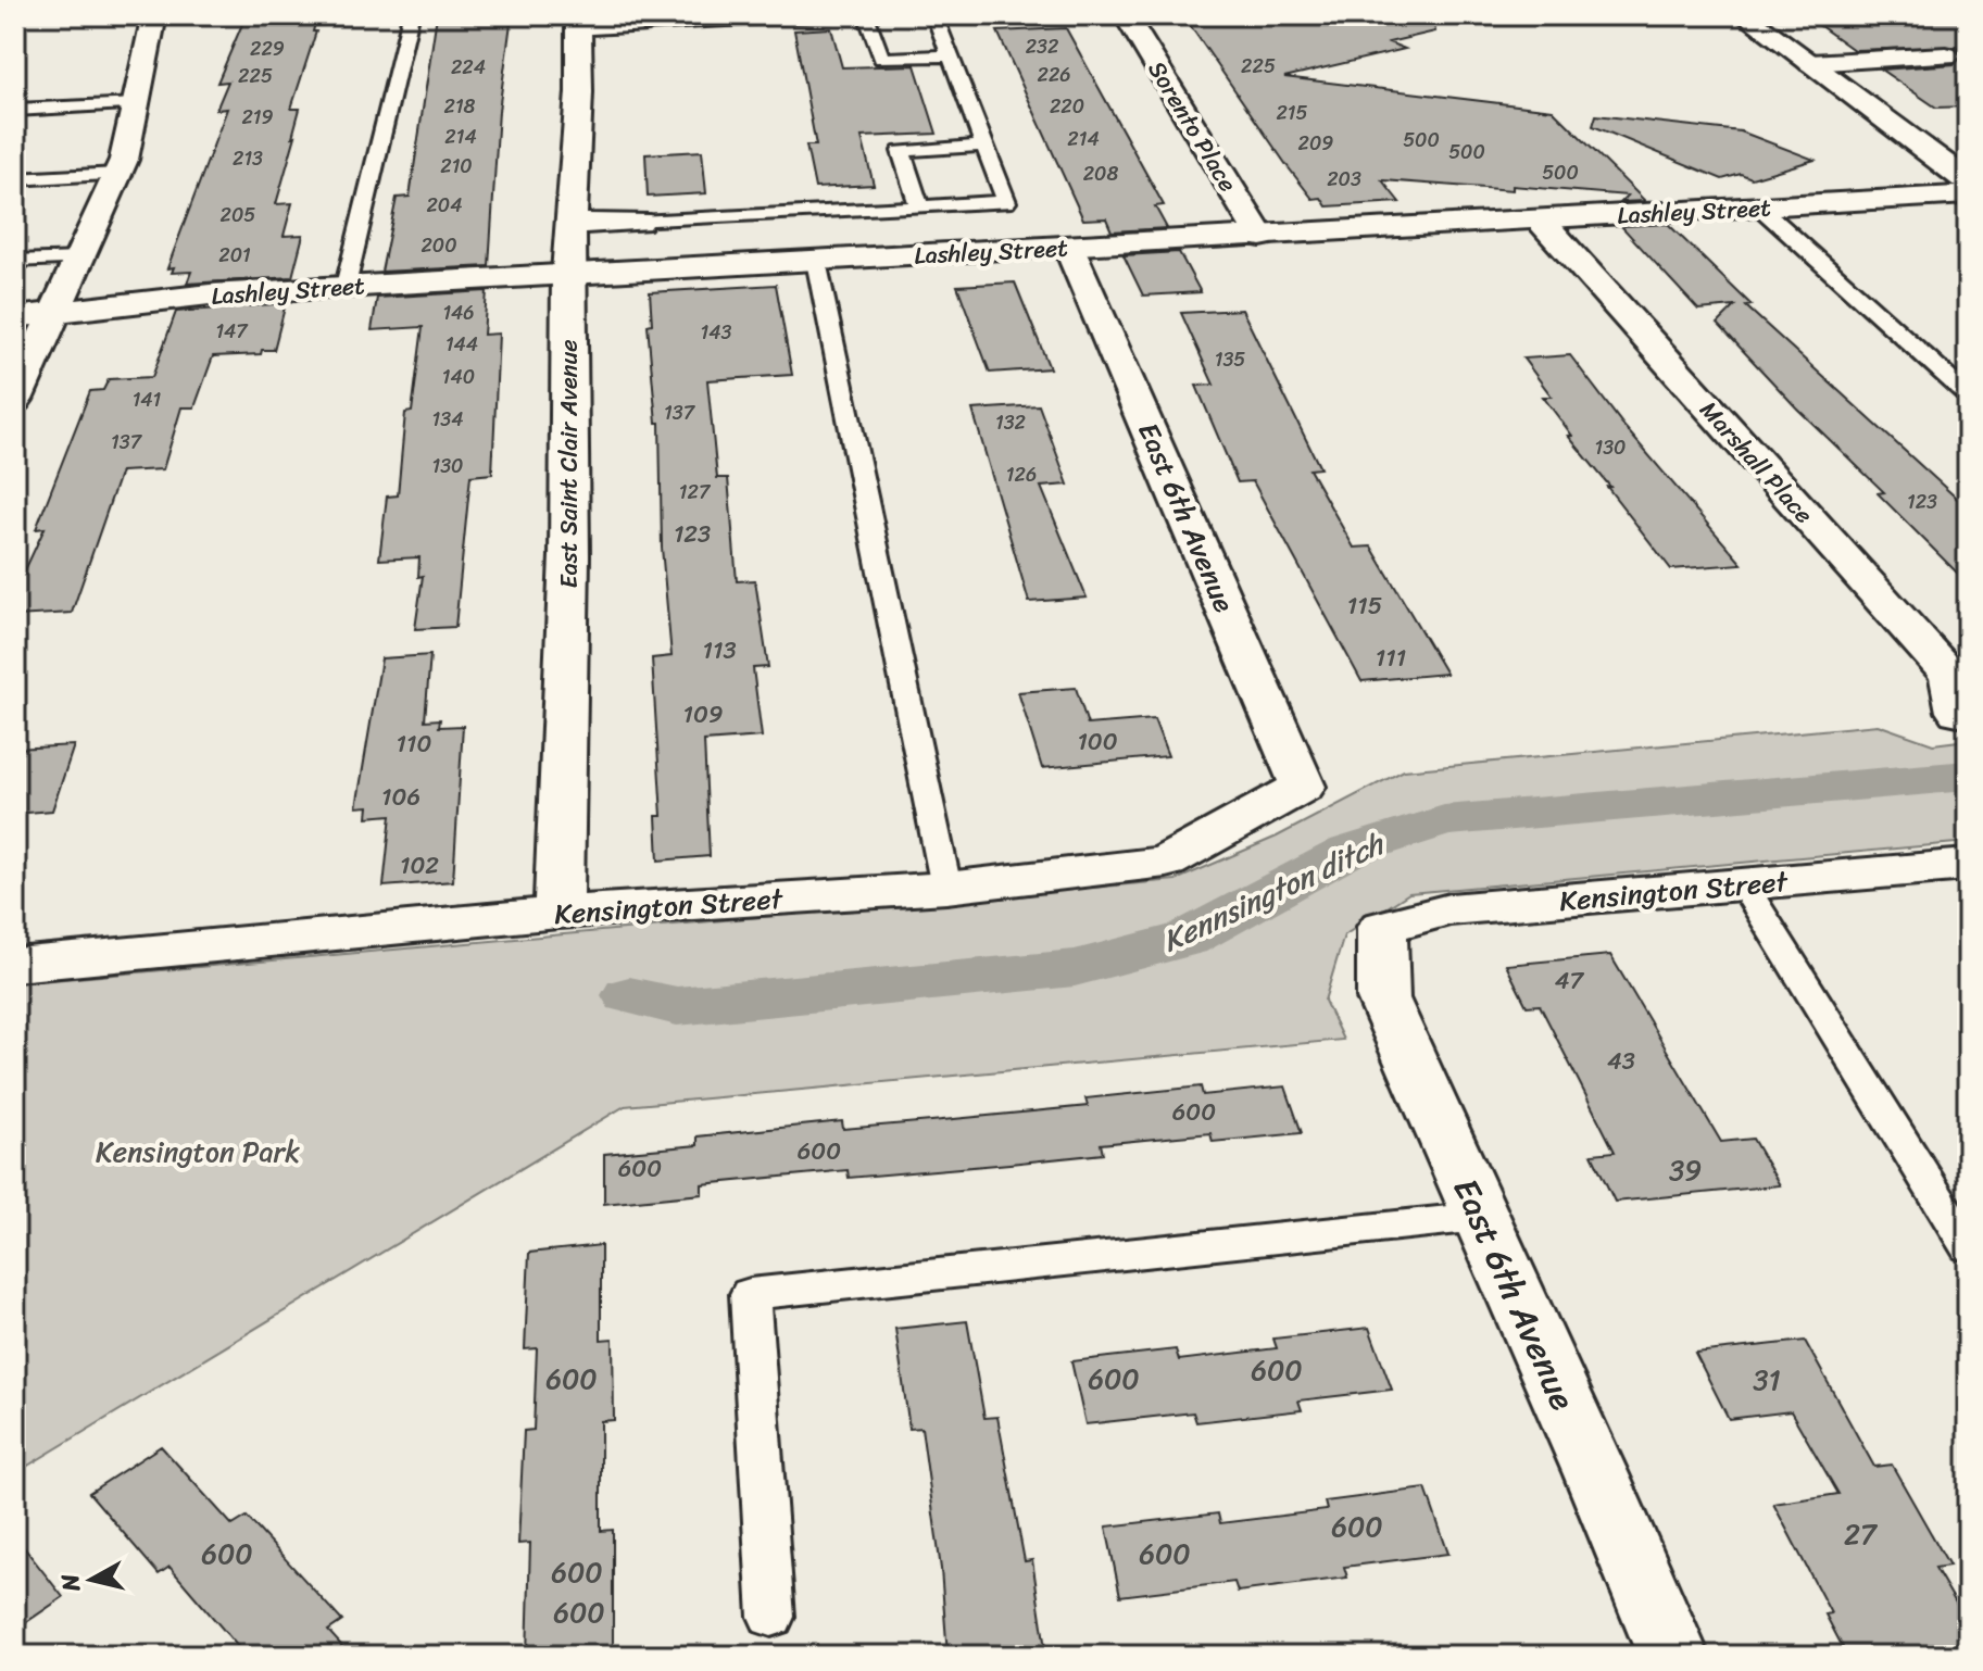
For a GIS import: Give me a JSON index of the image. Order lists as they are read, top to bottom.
{
  "streets": {
    "street": [
      "Sorento Place",
      "Lashley Street",
      "Marshall Place",
      "East Saint Clair Avenue",
      "East 6th Avenue",
      "Kensington Street"
    ]
  },
  "crossings": [
    ["Sorento Place", "Lashley Street"],
    ["Lashley Street", "Marshall Place"],
    ["Lashley Street", "East Saint Clair Avenue"],
    ["Lashley Street", "East 6th Avenue"],
    ["East Saint Clair Avenue", "Kensington Street"],
    ["East 6th Avenue", "Kensington Street"]
  ],
  "water": ["Kennsington ditch"],
  "parks": ["Kensington Park"],
  "house_numbers": [
    "232",
    "229",
    "225",
    "224",
    "226",
    "225",
    "218",
    "220",
    "215",
    "219",
    "214",
    "214",
    "500",
    "209",
    "500",
    "213",
    "210",
    "500",
    "208",
    "203",
    "204",
    "205",
    "200",
    "201",
    "146",
    "147",
    "143",
    "144",
    "135",
    "140",
    "141",
    "137",
    "134",
    "132",
    "137",
    "130",
    "130",
    "126",
    "127",
    "123",
    "123",
    "115",
    "113",
    "111",
    "109",
    "100",
    "110",
    "106",
    "102",
    "47",
    "43",
    "600",
    "600",
    "600",
    "39",
    "600",
    "600",
    "600",
    "31",
    "600",
    "27",
    "600",
    "600",
    "600",
    "600"
  ],
  "north": "left"
}
